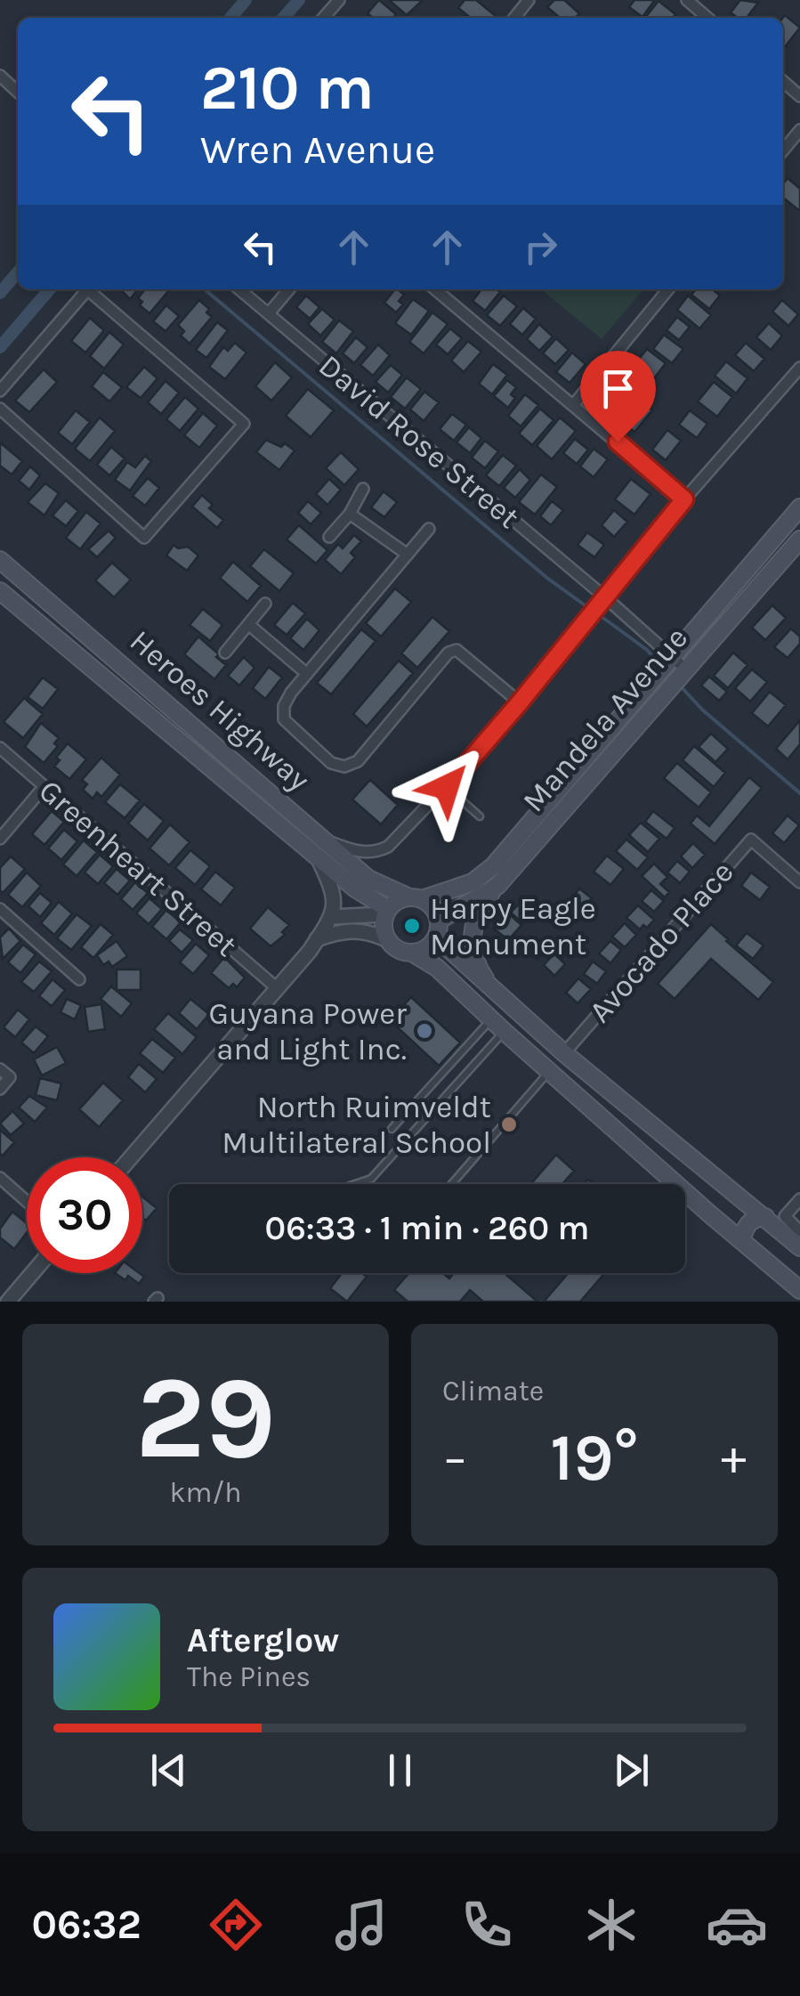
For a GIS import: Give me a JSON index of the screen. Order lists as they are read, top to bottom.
{
  "streets": {
    "main road": ["Heroes Highway", "Mandela Avenue"],
    "street": ["David Rose Street", "Greenheart Street", "Avocado Place"]
  },
  "crossings": [
    ["David Rose Street", "Mandela Avenue"],
    ["Heroes Highway", "Mandela Avenue"]
  ],
  "places": ["Harpy Eagle Monument", "Guyana Power and Light Inc.", "North Ruimveldt Multilateral School"],
  "page": {
    "turn": ["210 m", "Wren Avenue"],
    "limit": "30",
    "trip": "06:33 · 1 min · 260 m",
    "tile": [
      ["29", "km/h"],
      "Climate"
    ],
    "heat": ["−", "19°", "+"],
    "song": ["Afterglow", "The Pines"],
    "tabs": "06:32"
  }
}
